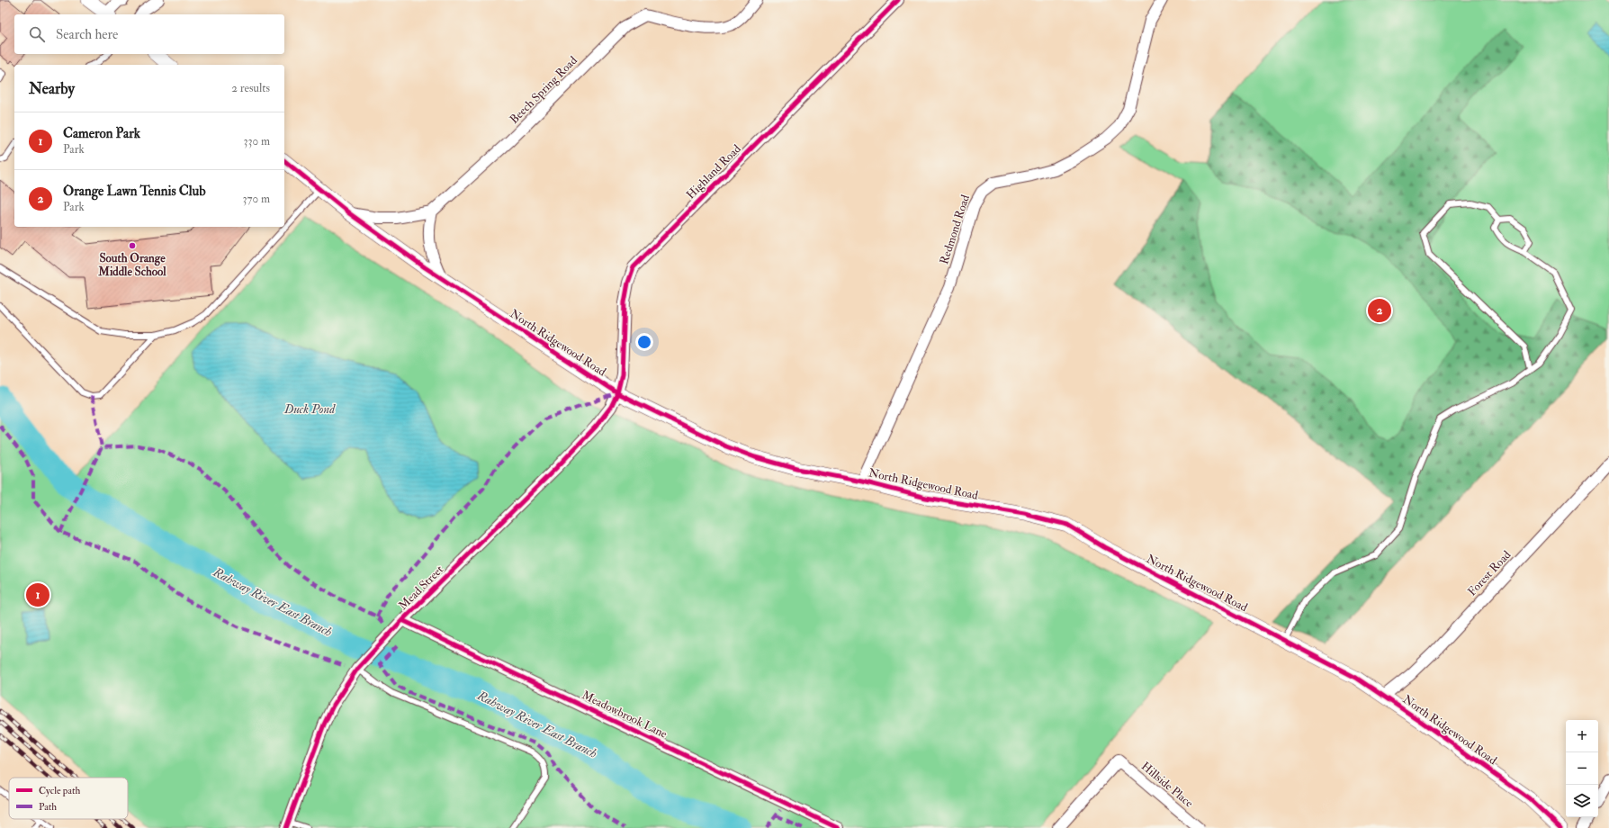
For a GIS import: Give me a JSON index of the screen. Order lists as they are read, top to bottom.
{
  "streets": {
    "street": [
      "Beech Spring Road",
      "Highland Road",
      "Redmond Road",
      "North Ridgewood Road",
      "Forest Road",
      "Mead Street",
      "Meadowbrook Lane",
      "Hillside Place"
    ]
  },
  "crossings": [
    ["Highland Road", "North Ridgewood Road"],
    ["Highland Road", "Mead Street"],
    ["Redmond Road", "North Ridgewood Road"],
    ["North Ridgewood Road", "Forest Road"],
    ["North Ridgewood Road", "Mead Street"],
    ["Mead Street", "Meadowbrook Lane"]
  ],
  "water": ["Duck Pond", "Rahway River East Branch"],
  "places": ["South Orange Middle School"],
  "legend": ["Cycle path", "Path"],
  "page": {
    "search": "Search here",
    "heading": ["Nearby", "2 results"],
    "list": [
      {
        "mark": "1",
        "name": "Cameron Park",
        "note": "Park",
        "value": "330 m"
      },
      {
        "mark": "2",
        "name": "Orange Lawn Tennis Club",
        "note": "Park",
        "value": "370 m"
      }
    ],
    "pins": ["2", "1"],
    "map_buttons": ["+", "−"]
  }
}
